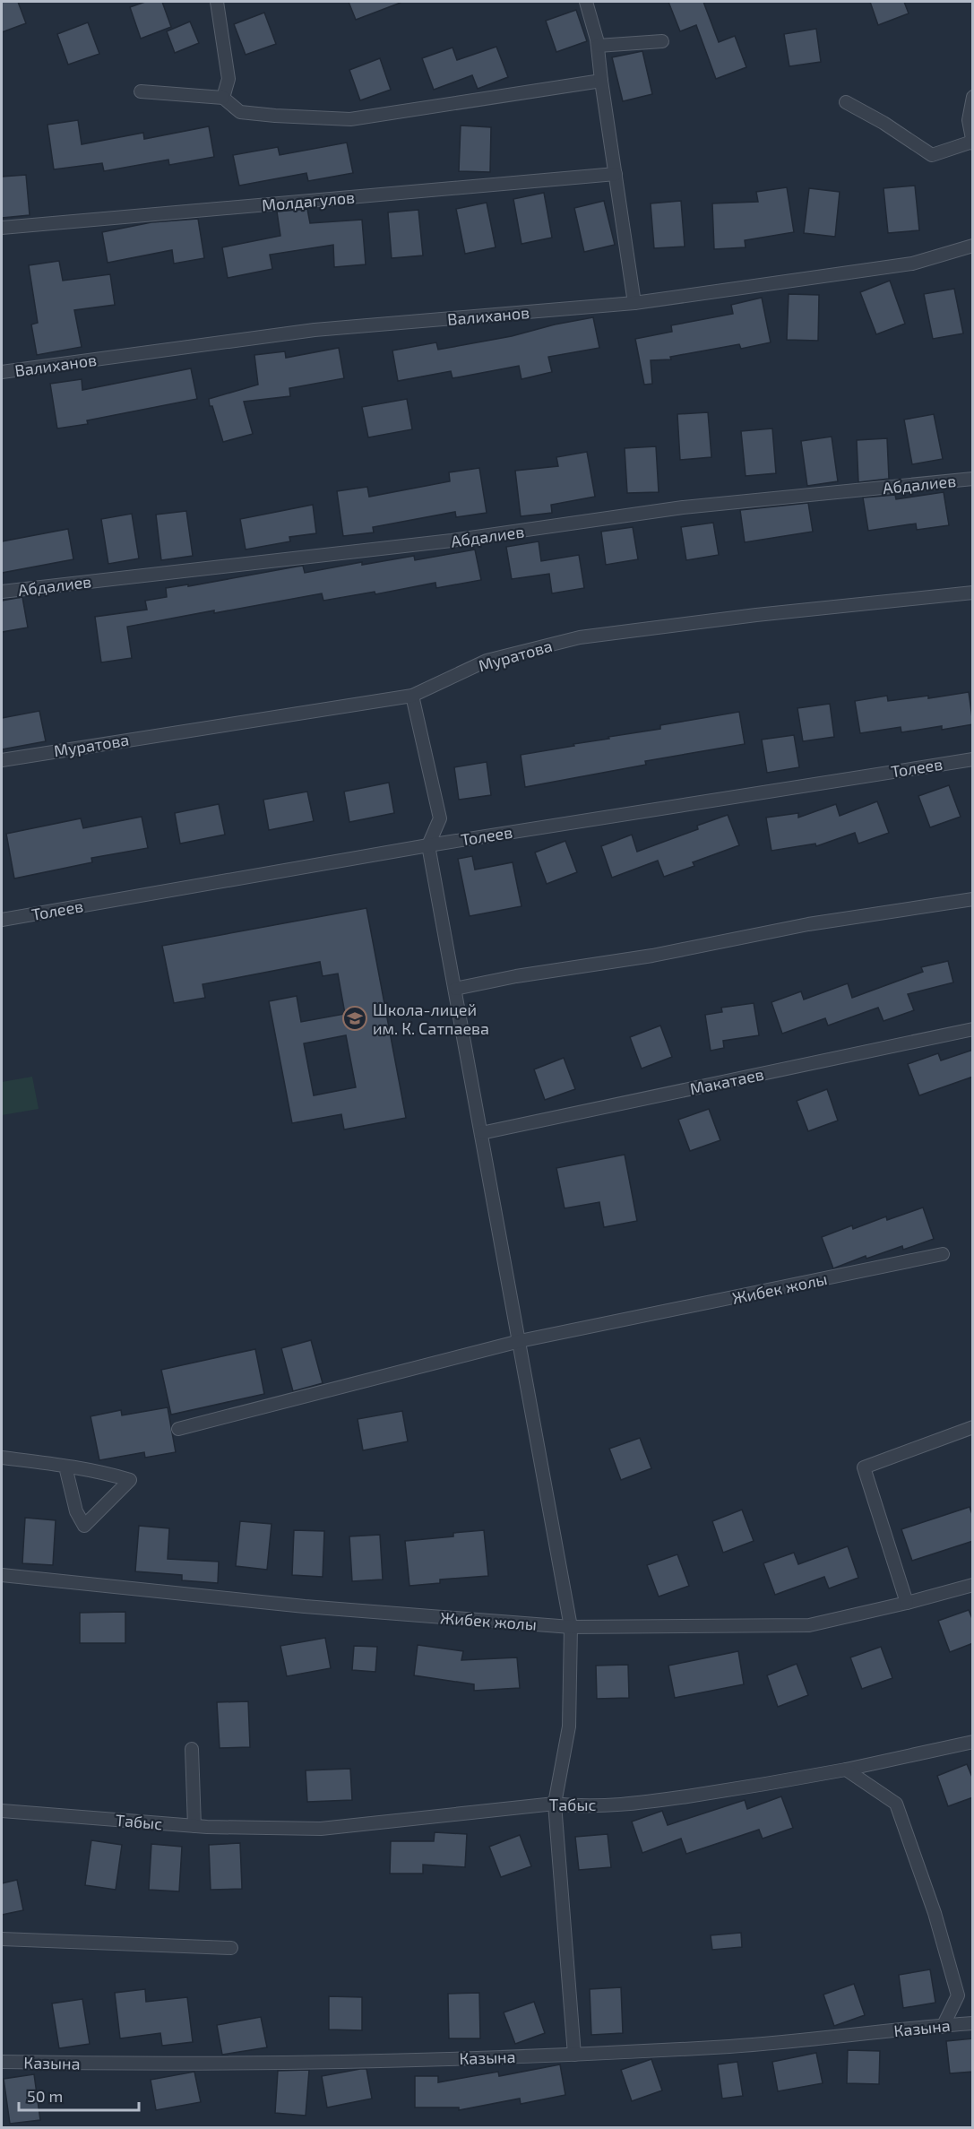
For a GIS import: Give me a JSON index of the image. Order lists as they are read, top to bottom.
{
  "streets": {
    "street": [
      "Молдагулов",
      "Валиханов",
      "Абдалиев",
      "Муратова",
      "Толеев",
      "Макатаев",
      "Жибек жолы",
      "Табыс",
      "Казына"
    ]
  },
  "places": {
    "school or university": ["Школа-лицей им. К. Сатпаева"]
  },
  "scale_bar": "50 m"
}
